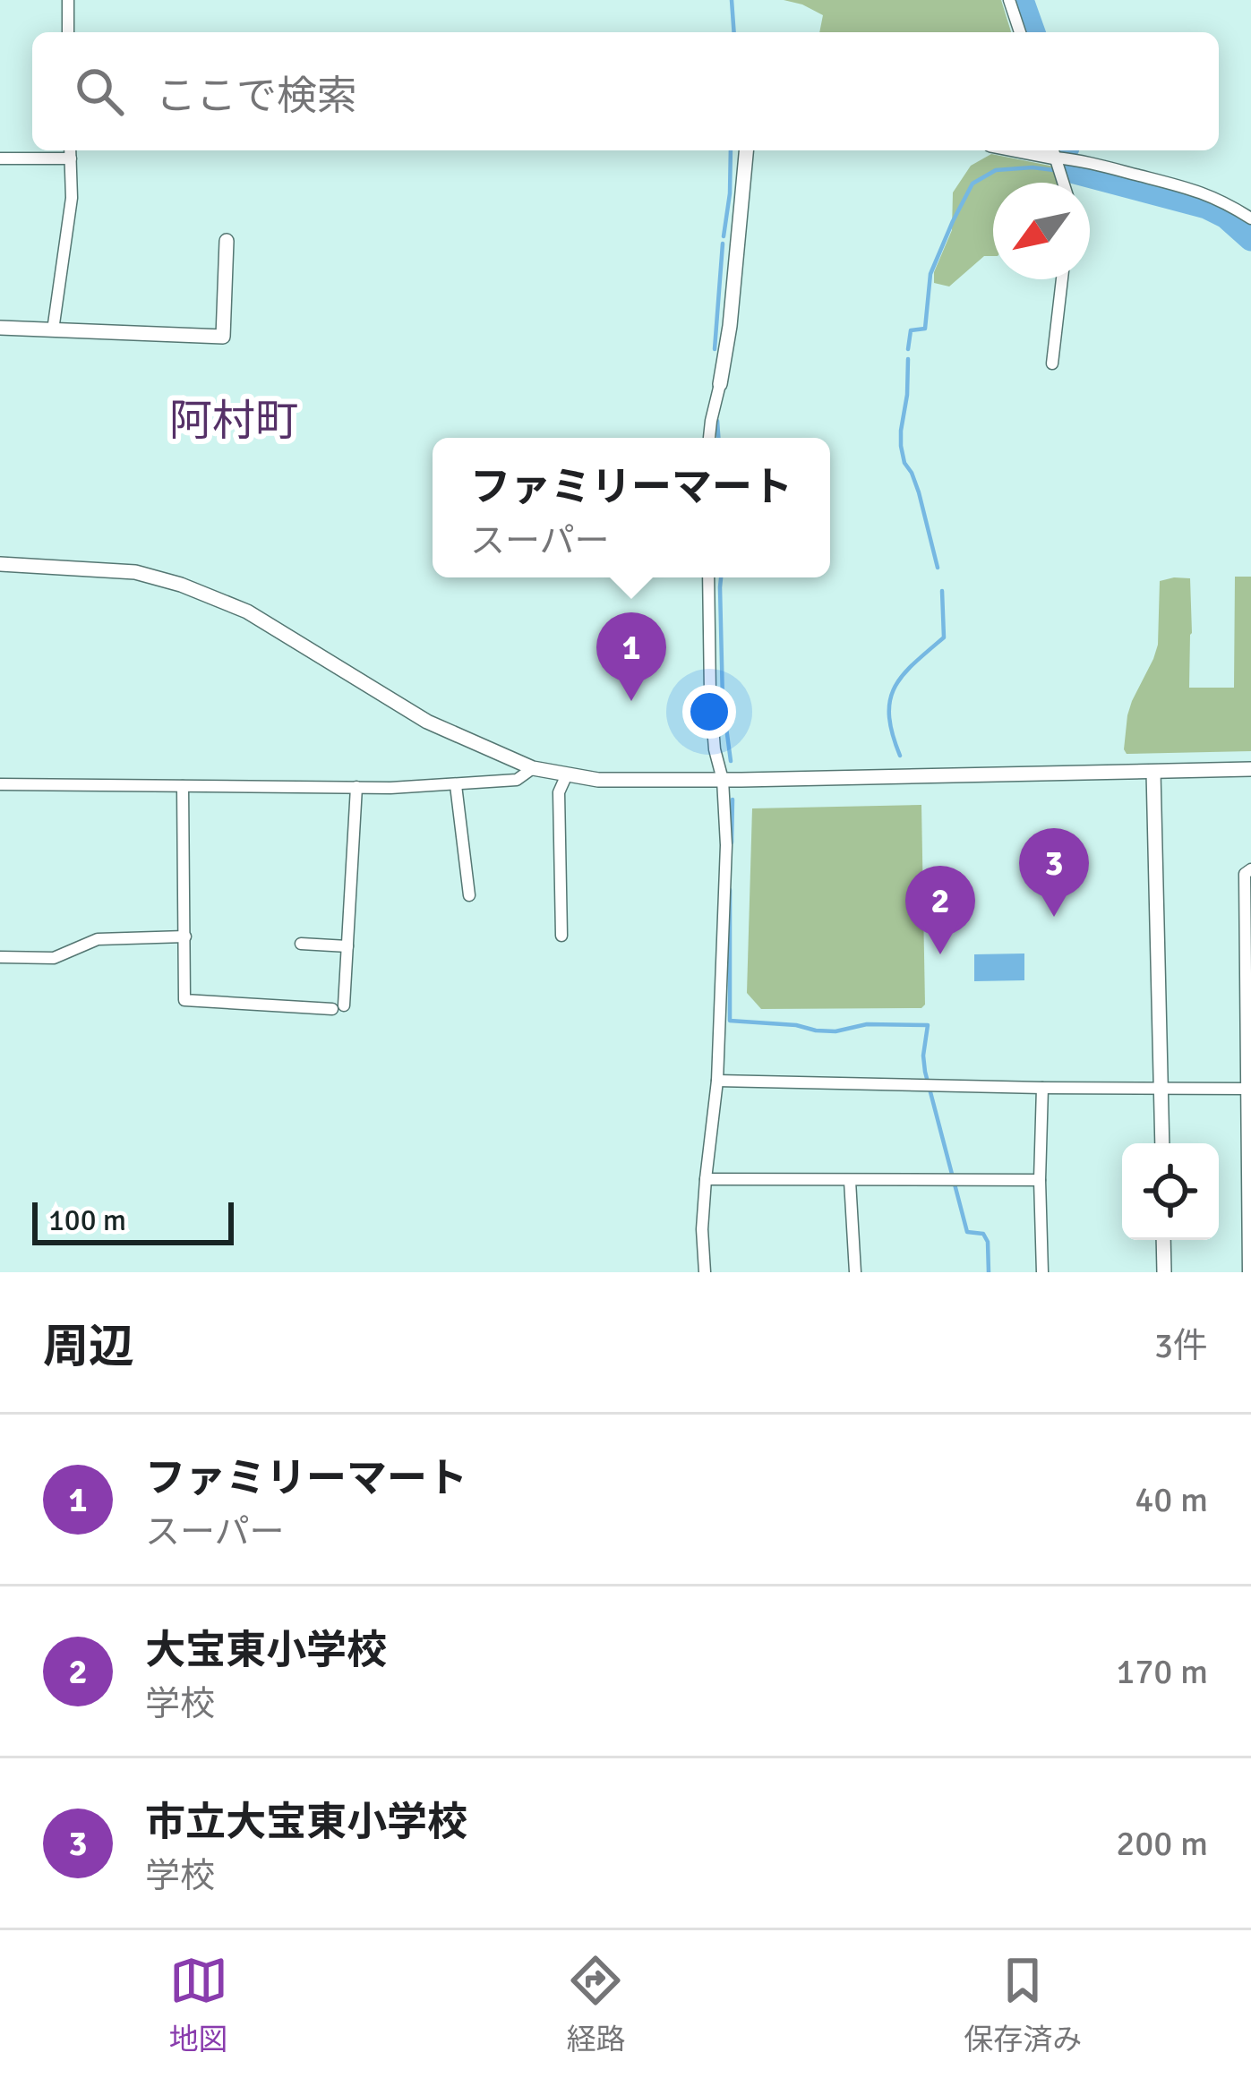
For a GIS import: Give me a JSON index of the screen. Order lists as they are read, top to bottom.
{
  "districts": ["阿村町"],
  "scale_bar": "100 m",
  "north": "bottom left",
  "page": {
    "search": "ここで検索",
    "popup": ["ファミリーマート", "スーパー"],
    "pins": ["1", "3", "2"],
    "scale": "100 m",
    "heading": ["周辺", "3件"],
    "list": [
      {
        "mark": "1",
        "name": "ファミリーマート",
        "note": "スーパー",
        "value": "40 m"
      },
      {
        "mark": "2",
        "name": "大宝東小学校",
        "note": "学校",
        "value": "170 m"
      },
      {
        "mark": "3",
        "name": "市立大宝東小学校",
        "note": "学校",
        "value": "200 m"
      }
    ],
    "nav": ["地図", "経路", "保存済み"]
  }
}
